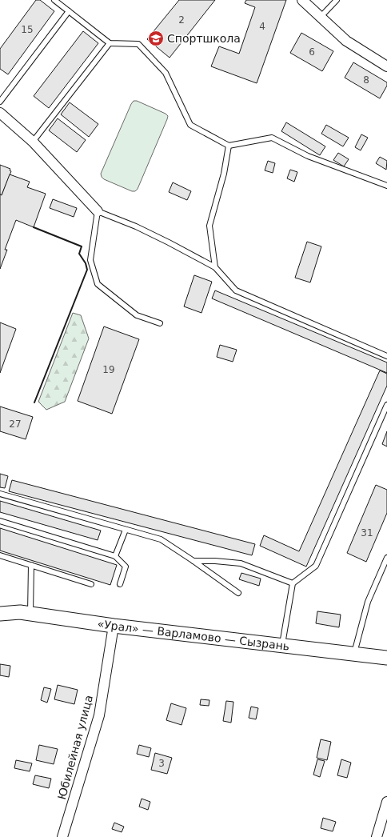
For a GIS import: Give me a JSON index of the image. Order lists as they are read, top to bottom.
{
  "streets": {
    "main road": ["«Урал» — Варламово — Сызрань"],
    "street": ["Юбилейная улица"]
  },
  "crossings": [
    ["«Урал» — Варламово — Сызрань", "Юбилейная улица"]
  ],
  "places": {
    "school or university": ["Спортшкола"]
  },
  "house_numbers": [
    "2",
    "4",
    "15",
    "6",
    "8",
    "19",
    "27",
    "31",
    "3"
  ]
}
